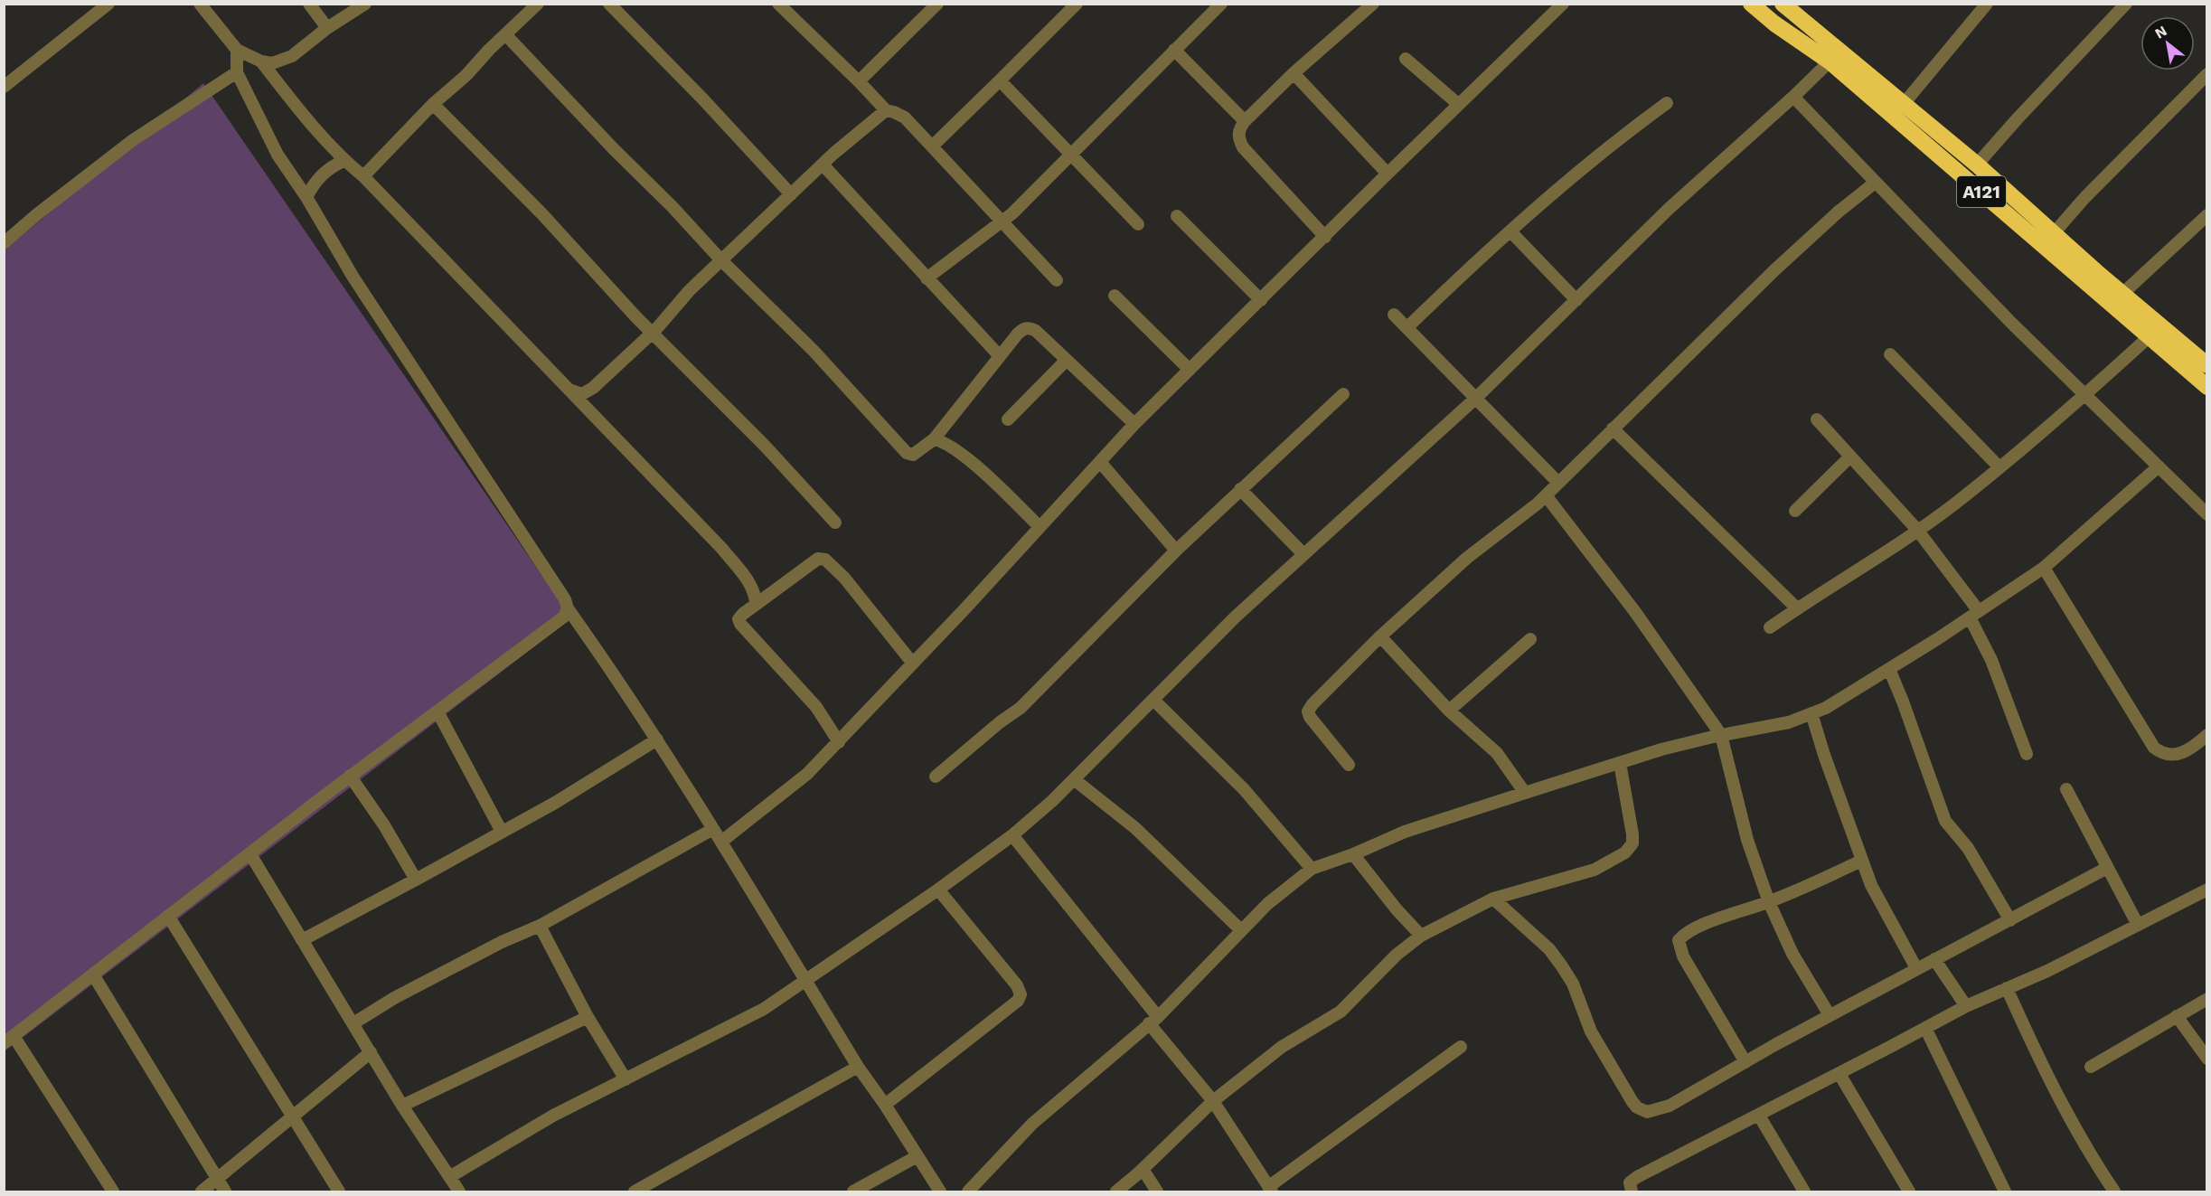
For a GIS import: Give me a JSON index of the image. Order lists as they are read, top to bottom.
{
  "streets": {
    "highway": ["A121"]
  },
  "north": "top left"
}
